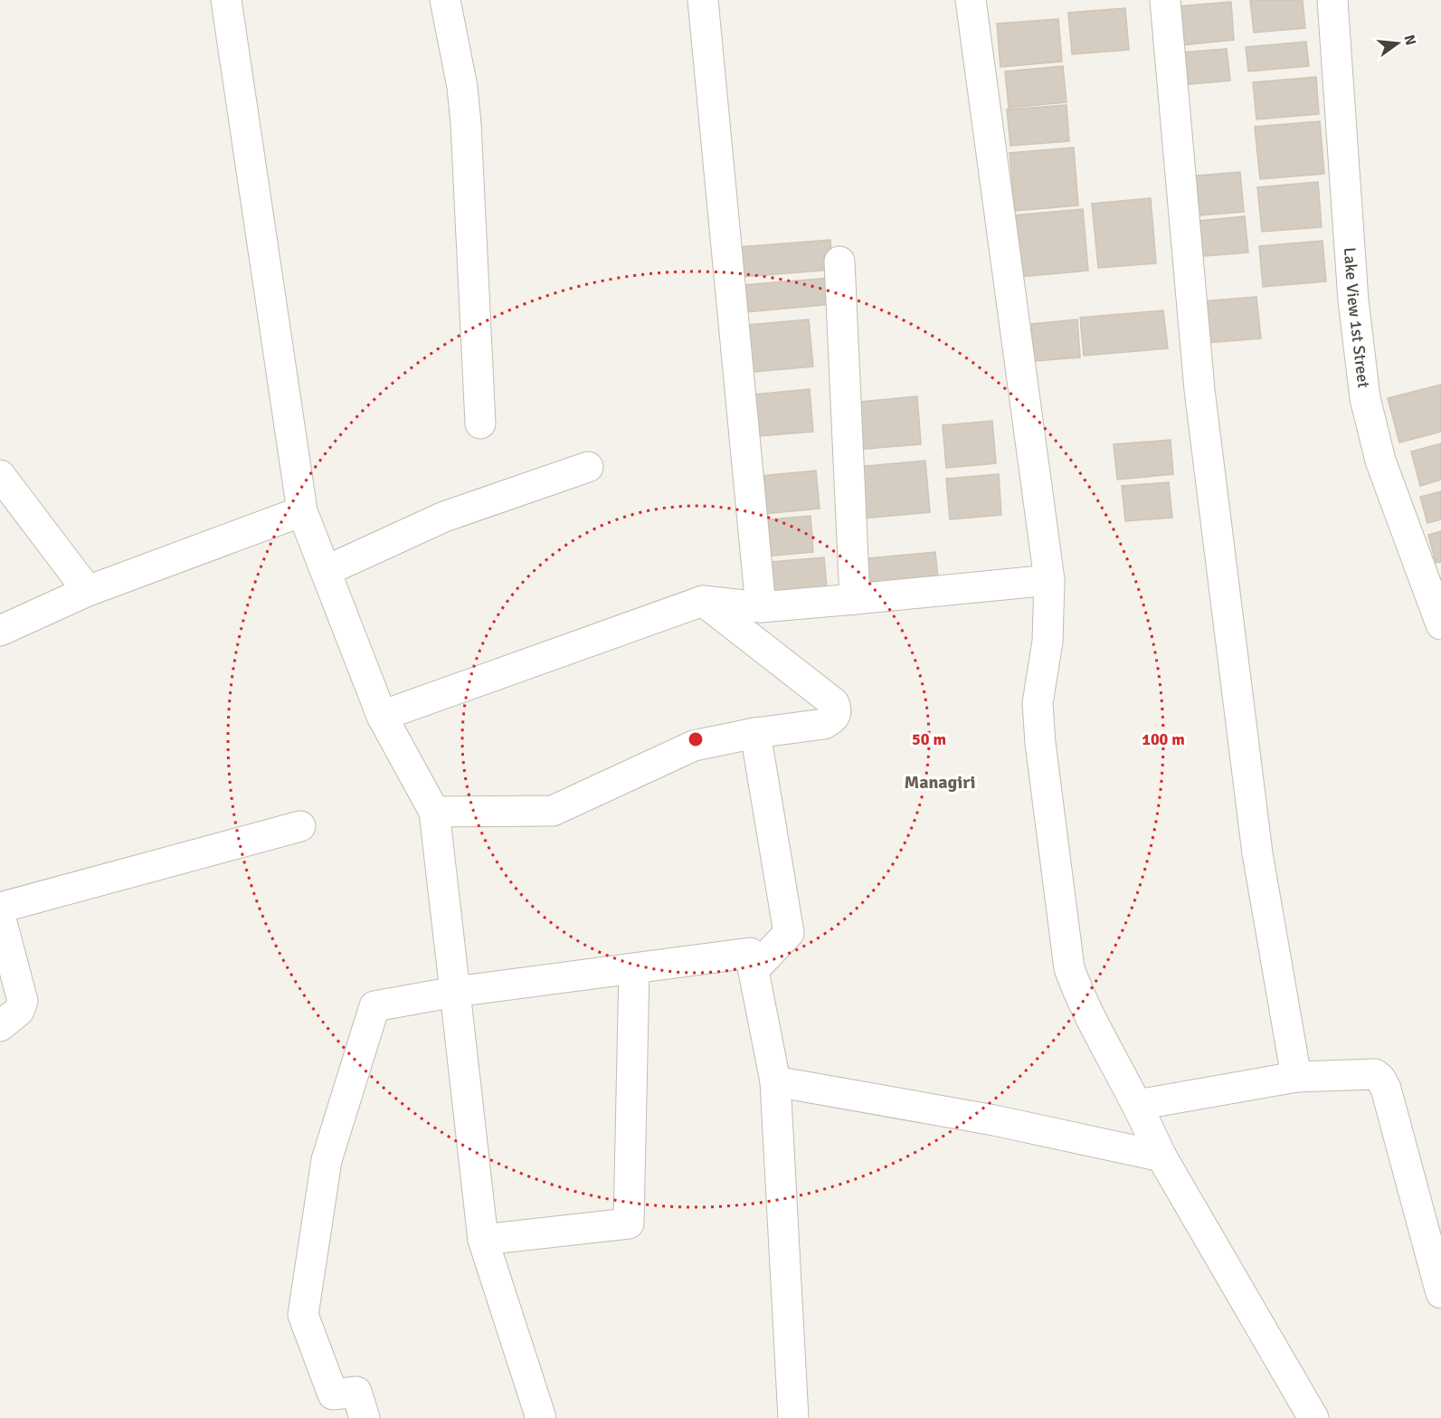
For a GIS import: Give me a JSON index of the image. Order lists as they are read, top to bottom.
{
  "streets": {
    "street": ["Lake View 1st Street"]
  },
  "districts": ["Managiri"],
  "north": "right",
  "rings": ["50 m", "100 m"]
}
